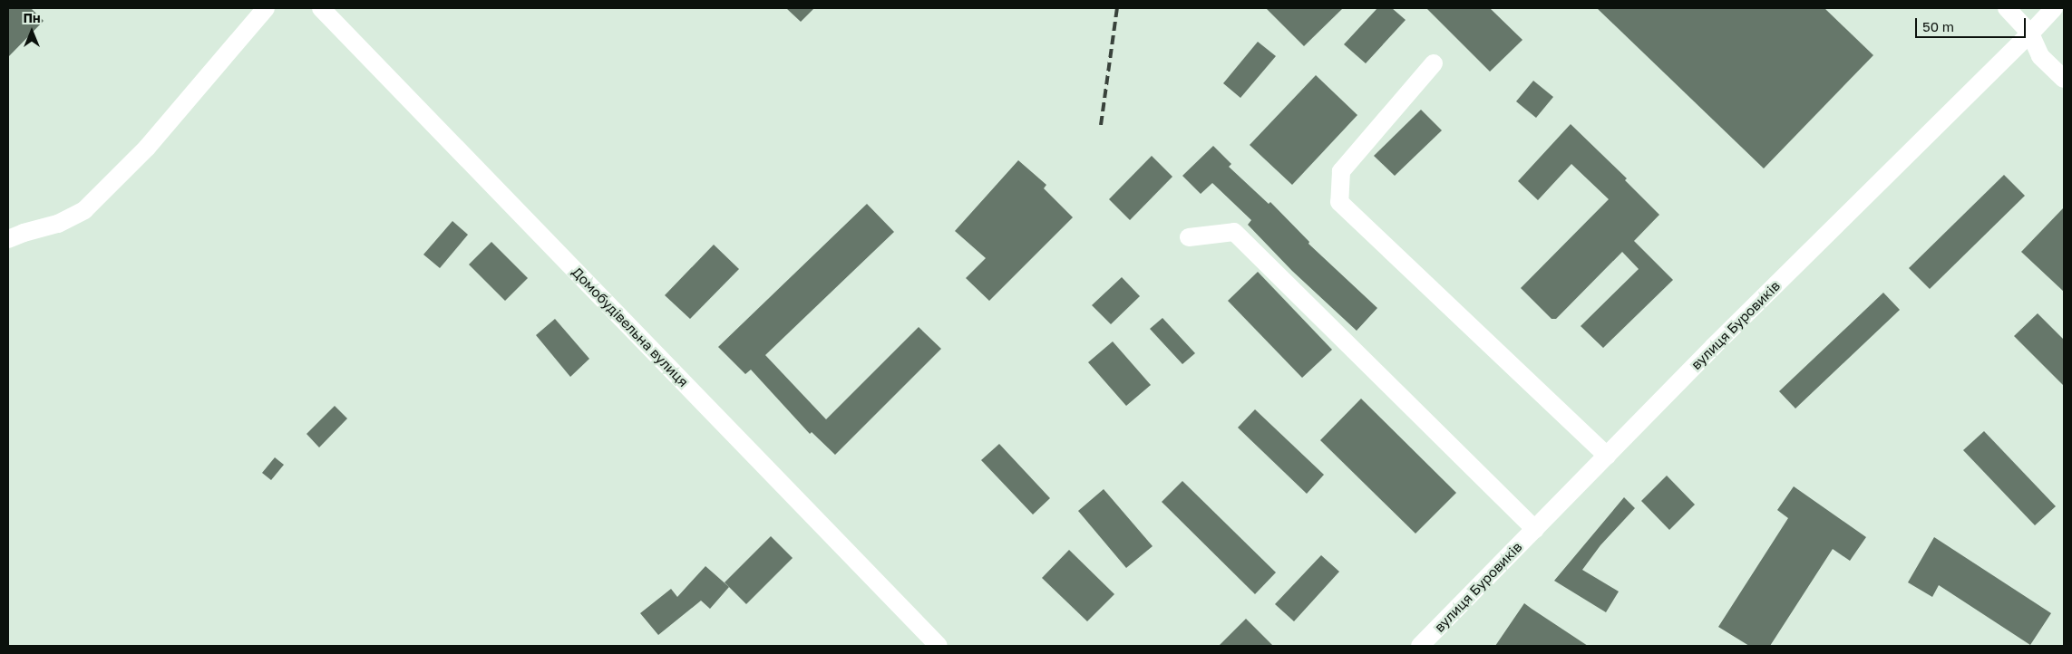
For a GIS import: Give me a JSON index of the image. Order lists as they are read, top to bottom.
{
  "streets": {
    "street": ["вулиця Буровиків", "Домобудівельна вулиця"]
  },
  "scale_bar": "50 m",
  "north": "top"
}
